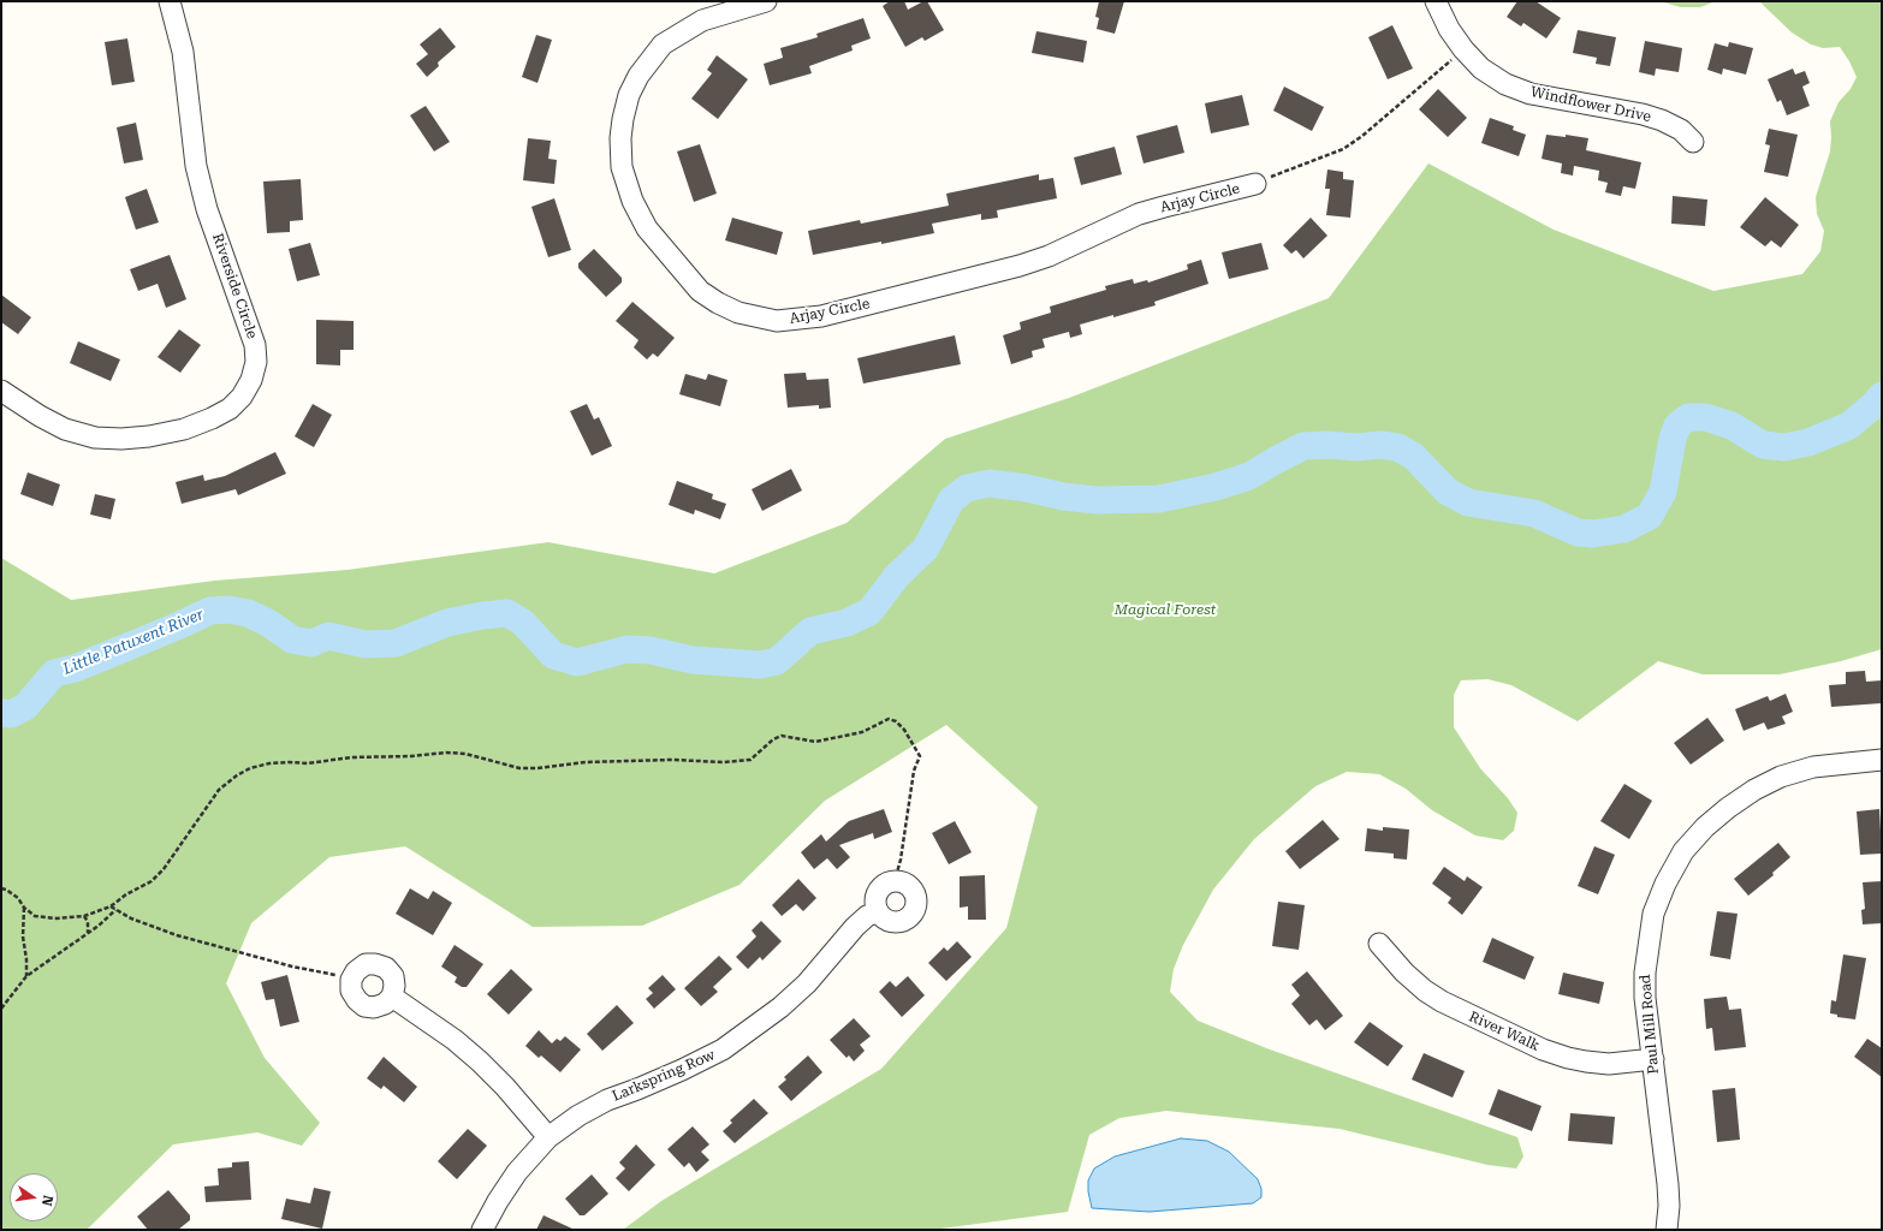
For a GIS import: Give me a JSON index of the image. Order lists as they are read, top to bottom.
{
  "streets": {
    "street": [
      "Windflower Drive",
      "Arjay Circle",
      "Riverside Circle",
      "Paul Mill Road",
      "River Walk",
      "Larkspring Row"
    ]
  },
  "crossings": [
    ["Paul Mill Road", "River Walk"]
  ],
  "water": ["Little Patuxent River"],
  "parks": ["Magical Forest"],
  "north": "right"
}
